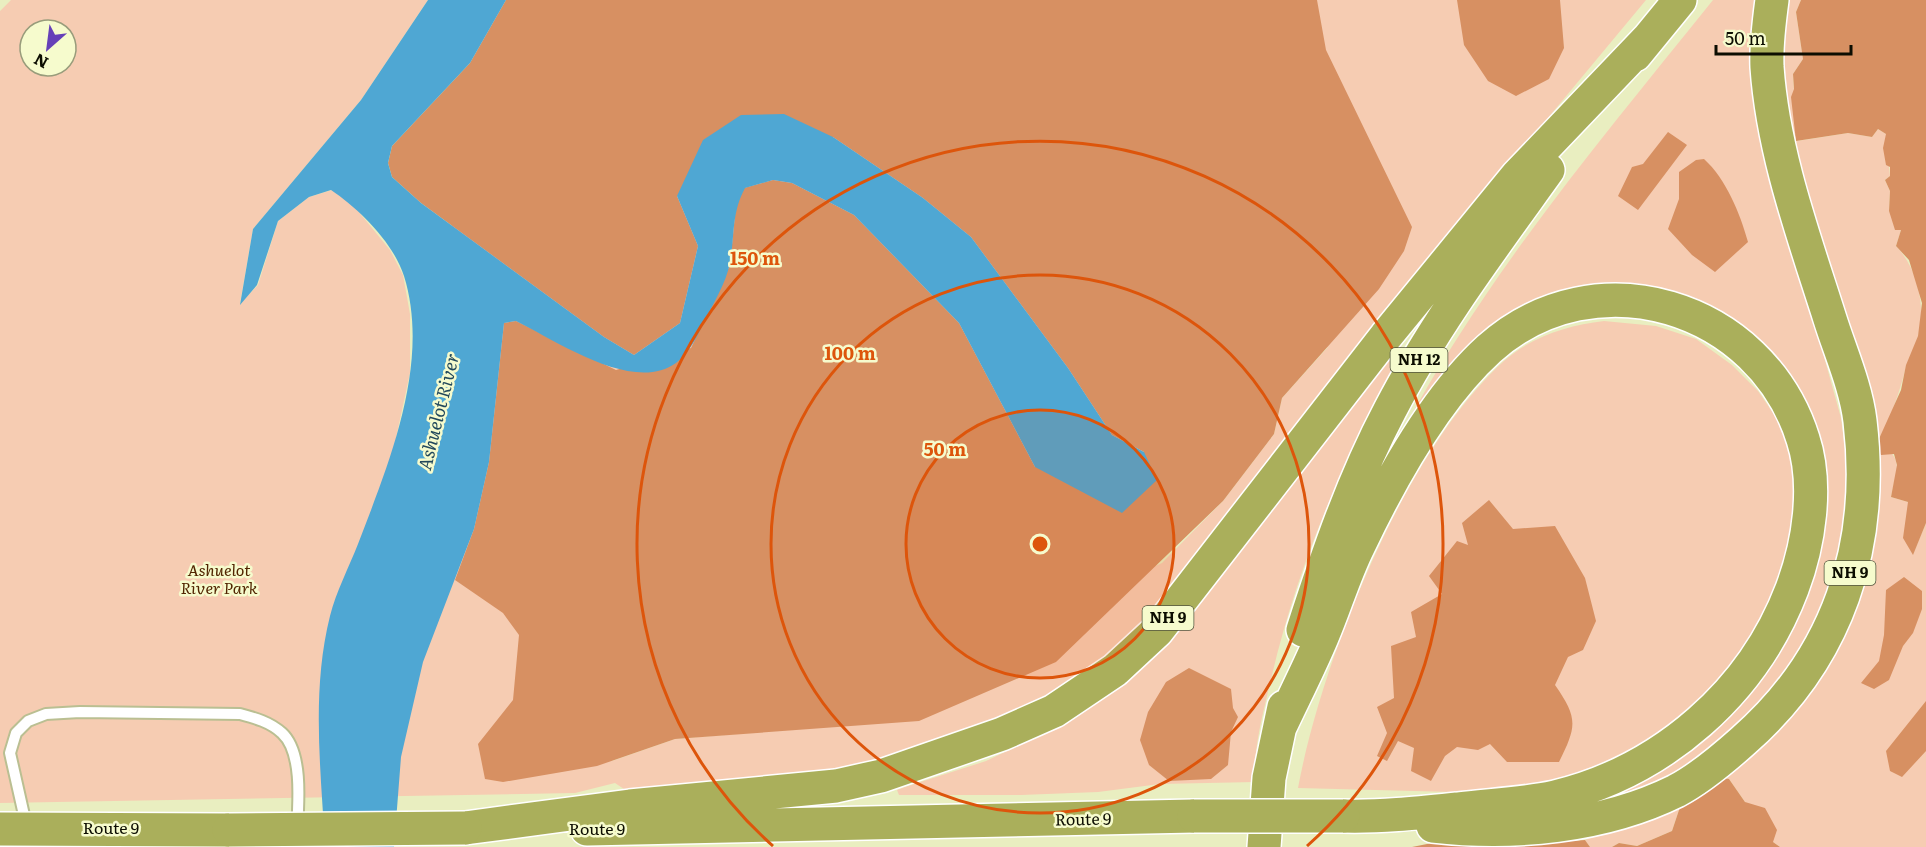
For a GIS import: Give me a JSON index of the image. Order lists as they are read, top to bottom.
{
  "streets": {
    "highway": ["NH 12", "NH 9", "Route 9"]
  },
  "crossings": [
    ["NH 12", "NH 9"],
    ["NH 9", "Route 9"]
  ],
  "water": ["Ashuelot River"],
  "parks": ["Ashuelot River Park"],
  "scale_bar": "50 m",
  "north": "bottom left",
  "rings": ["150 m", "100 m", "50 m"]
}
